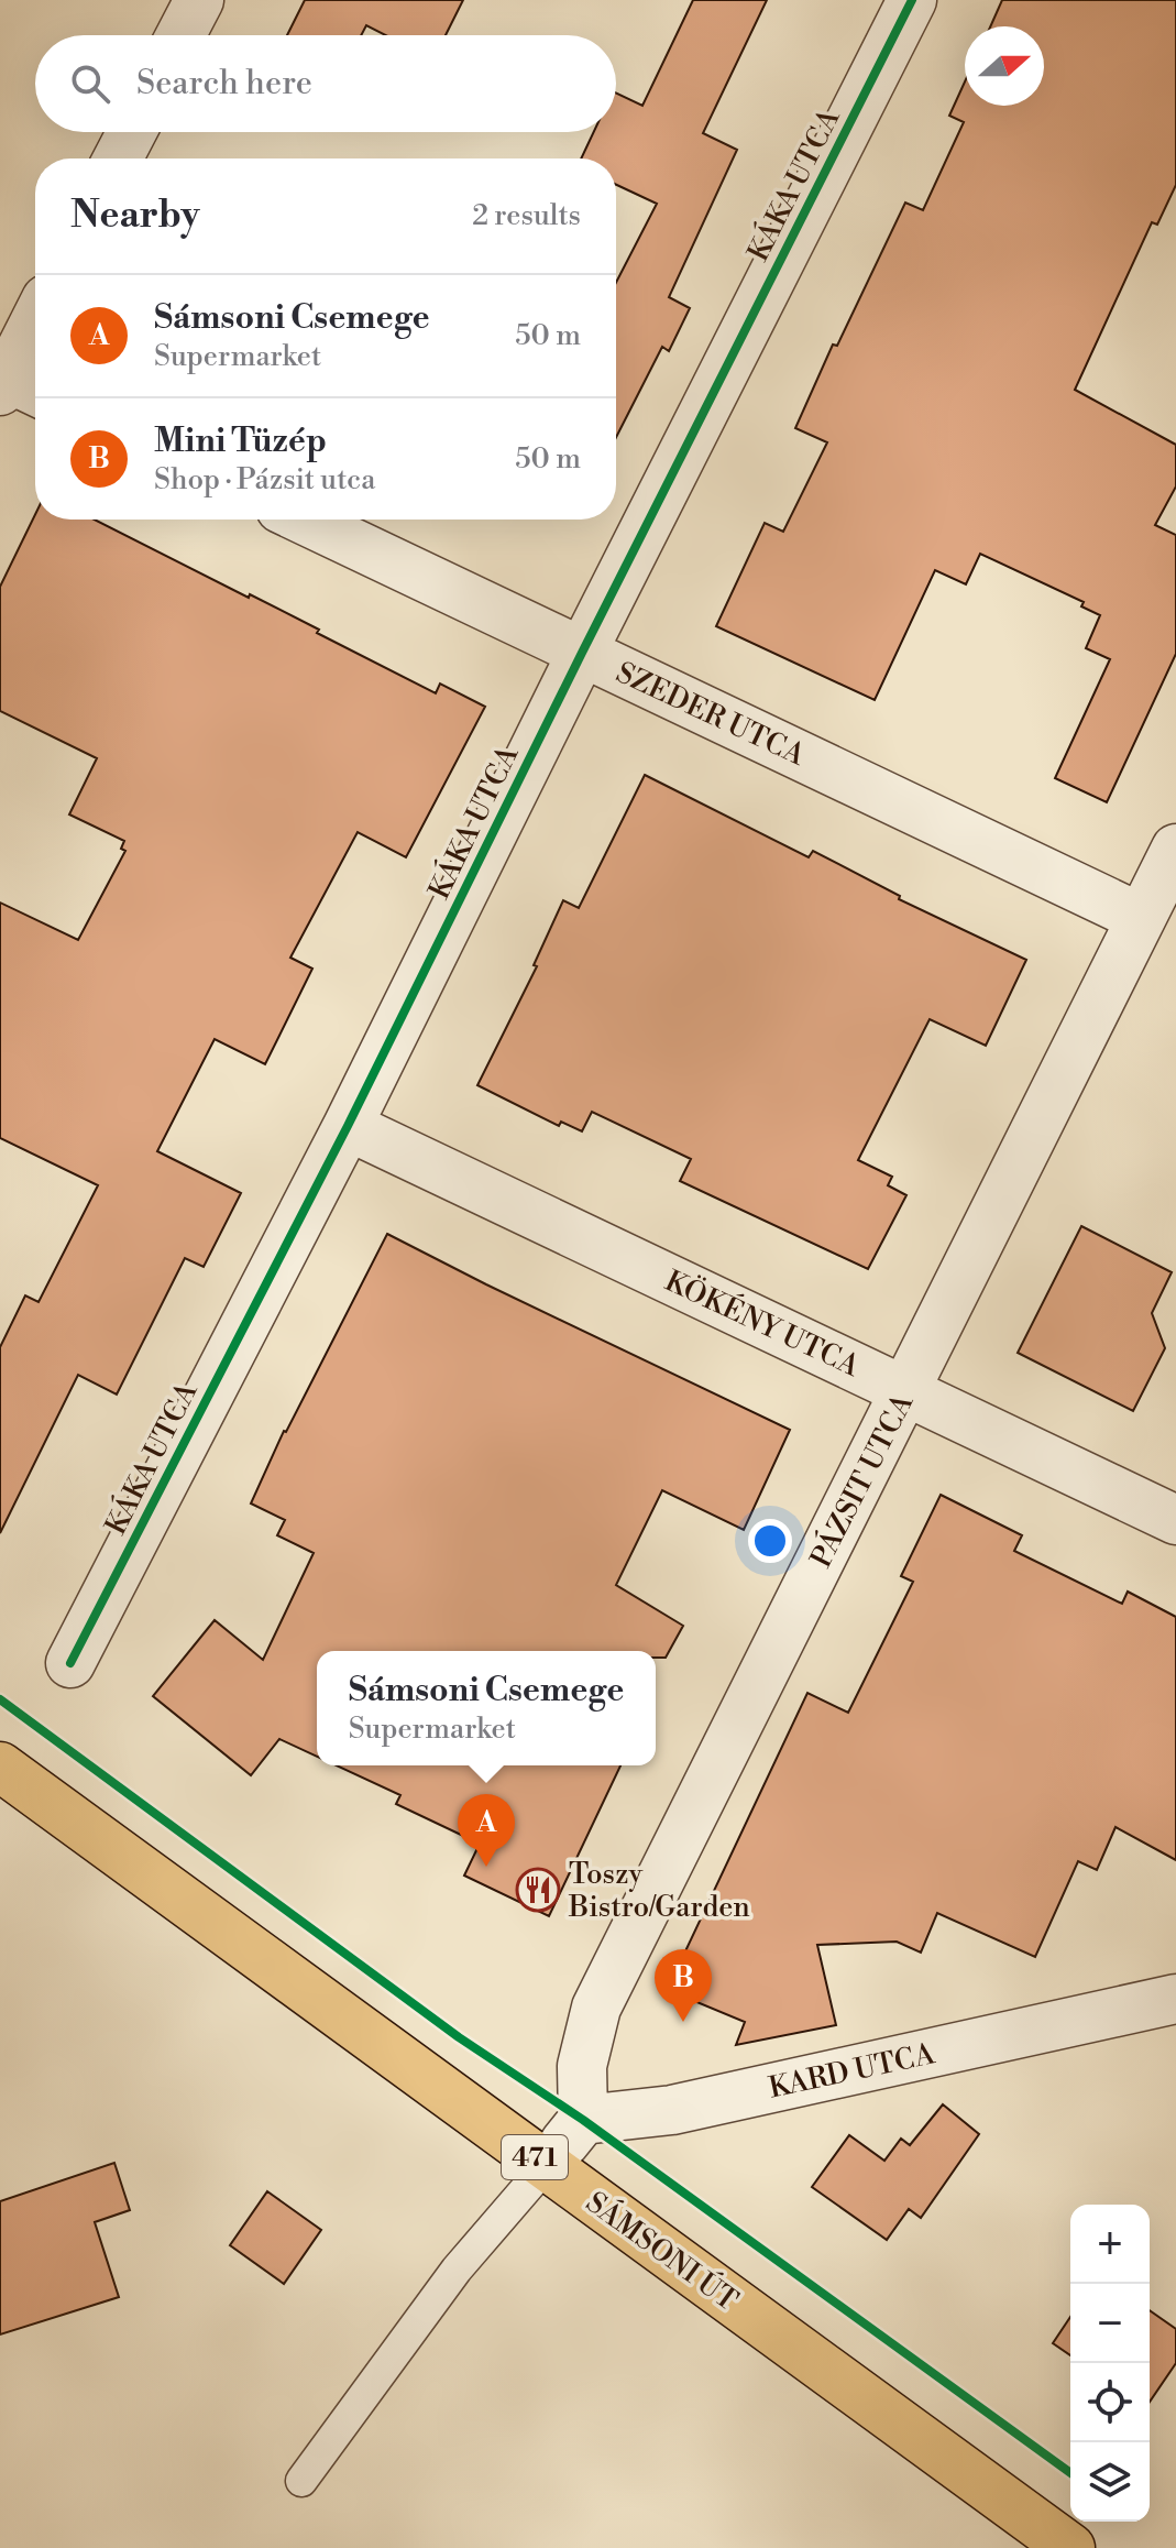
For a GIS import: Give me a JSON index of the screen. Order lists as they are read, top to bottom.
{
  "streets": {
    "main road": ["471", "SÁMSONI ÚT"],
    "street": [
      "KÁKA UTCA",
      "SZEDER UTCA",
      "KÖKÉNY UTCA",
      "PÁZSIT UTCA",
      "KARD UTCA"
    ]
  },
  "crossings": [
    ["KÁKA UTCA", "SZEDER UTCA"],
    ["KÁKA UTCA", "KÖKÉNY UTCA"],
    ["SZEDER UTCA", "PÁZSIT UTCA"],
    ["KÖKÉNY UTCA", "PÁZSIT UTCA"],
    ["PÁZSIT UTCA", "KARD UTCA"]
  ],
  "places": {
    "restaurant": ["Toszy Bistro/Garden"]
  },
  "north": "right",
  "page": {
    "search": "Search here",
    "heading": ["Nearby", "2 results"],
    "list": [
      {
        "mark": "A",
        "name": "Sámsoni Csemege",
        "note": "Supermarket",
        "value": "50 m"
      },
      {
        "mark": "B",
        "name": "Mini Tüzép",
        "note": "Shop · Pázsit utca",
        "value": "50 m"
      }
    ],
    "popup": ["Sámsoni Csemege", "Supermarket"],
    "pins": ["A", "B"],
    "map_buttons": ["+", "−"]
  }
}
